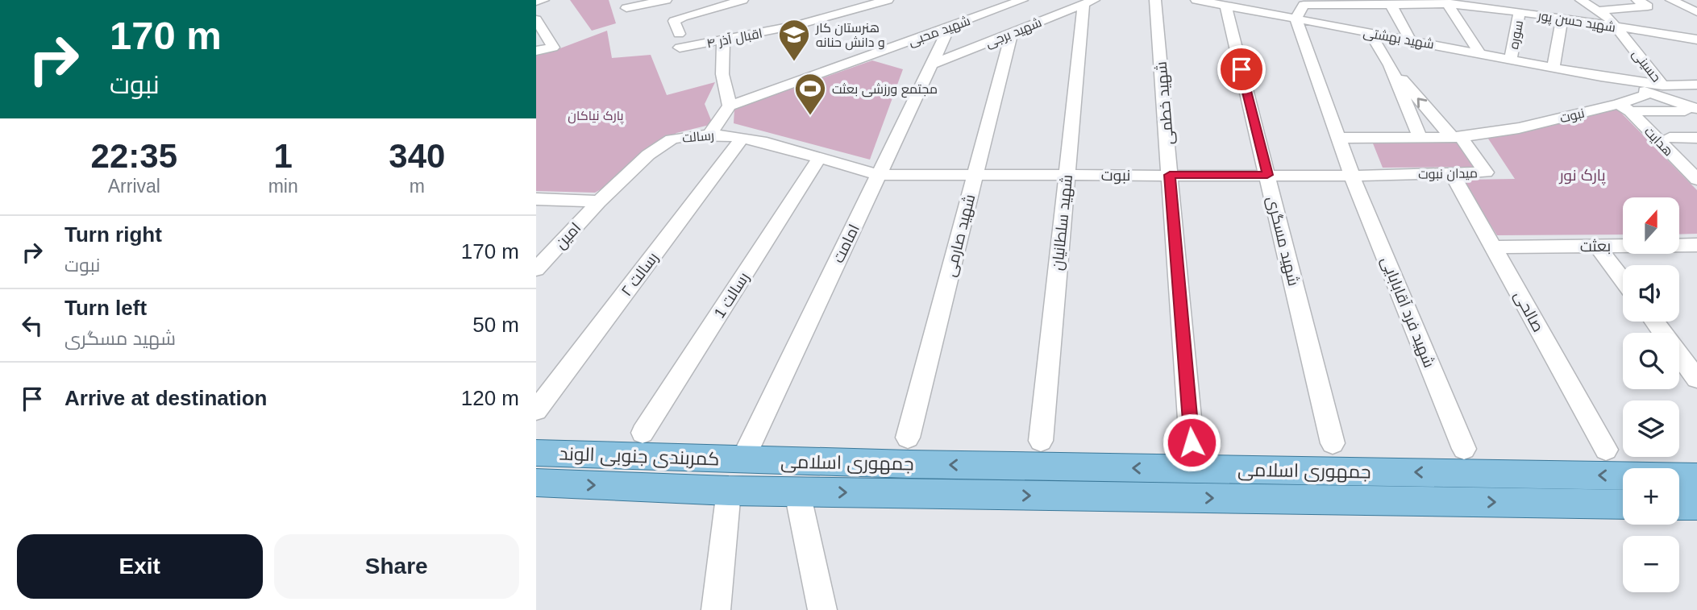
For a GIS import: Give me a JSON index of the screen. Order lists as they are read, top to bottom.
{
  "streets": {
    "main road": ["کمربندی جنوبی الوند", "جمهوری اسلامی"],
    "street": [
      "شهید حسن پور",
      "شهید محبی",
      "شهید برجی",
      "سوره",
      "اقبال آذر ۴",
      "شهید بهشتی",
      "حسینی",
      "شهید خطمی",
      "نبوت",
      "رسالت",
      "هدایت",
      "میدان نبوت",
      "شهید سلطانیان",
      "امین",
      "شهید صارمی",
      "شهید مسگری",
      "امامت",
      "بعثت",
      "رسالت ۲",
      "رسالت 1",
      "صالحی",
      "شهید فرد آقابابایی"
    ]
  },
  "crossings": [
    ["شهید حسن پور", "سوره"],
    ["شهید حسن پور", "شهید بهشتی"],
    ["شهید حسن پور", "حسینی"],
    ["شهید محبی", "امامت"],
    ["شهید برجی", "شهید سلطانیان"],
    ["شهید برجی", "شهید صارمی"],
    ["شهید برجی", "امامت"],
    ["سوره", "شهید بهشتی"],
    ["شهید بهشتی", "حسینی"],
    ["شهید بهشتی", "نبوت"],
    ["شهید بهشتی", "شهید مسگری"],
    ["شهید خطمی", "نبوت"],
    ["نبوت", "رسالت"],
    ["نبوت", "هدایت"],
    ["نبوت", "میدان نبوت"],
    ["نبوت", "شهید سلطانیان"],
    ["نبوت", "شهید صارمی"],
    ["نبوت", "شهید مسگری"],
    ["نبوت", "امامت"],
    ["نبوت", "شهید فرد آقابابایی"],
    ["رسالت", "امین"],
    ["رسالت", "امامت"],
    ["رسالت", "رسالت ۲"],
    ["رسالت", "رسالت 1"],
    ["میدان نبوت", "صالحی"],
    ["میدان نبوت", "شهید فرد آقابابایی"],
    ["امامت", "کمربندی جنوبی الوند"],
    ["امامت", "جمهوری اسلامی"],
    ["بعثت", "صالحی"],
    ["کمربندی جنوبی الوند", "جمهوری اسلامی"]
  ],
  "parks": ["پارک نیاکان", "پارک نور"],
  "places": {
    "school or university": ["هنرستان کار و دانش حنانه"],
    "sports": ["مجتمع ورزشی بعثت"]
  },
  "north": "top",
  "page": {
    "turn": ["170 m", "نبوت"],
    "eta": [
      "22:35",
      "Arrival",
      "1",
      "min",
      "340",
      "m"
    ],
    "map_buttons": ["+", "−"],
    "list": [
      {
        "name": "Turn right",
        "note": "نبوت",
        "value": "170 m"
      },
      {
        "name": "Turn left",
        "note": "شهید مسگری",
        "value": "50 m"
      },
      {
        "name": "Arrive at destination",
        "value": "120 m"
      }
    ],
    "buttons": ["Exit", "Share"]
  }
}
